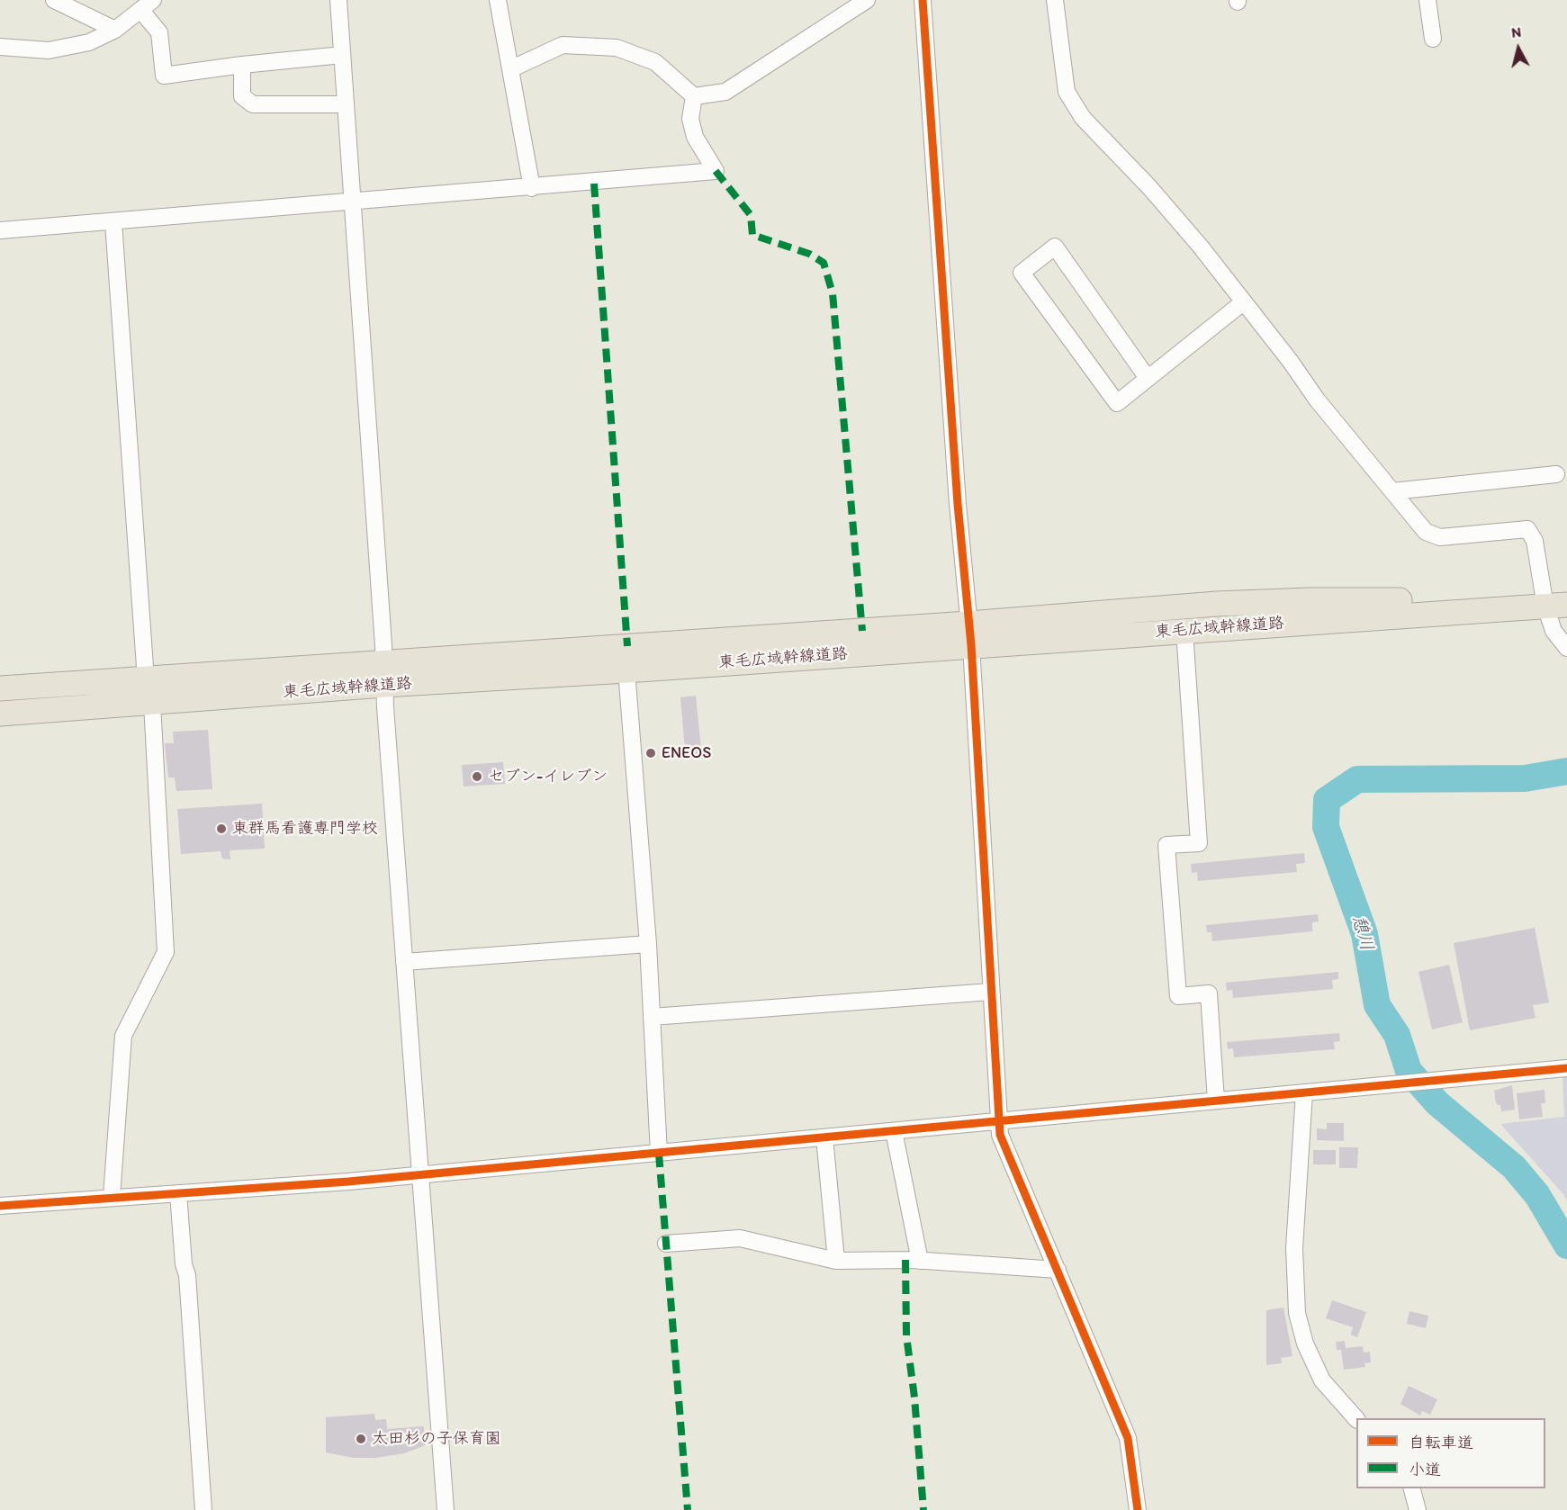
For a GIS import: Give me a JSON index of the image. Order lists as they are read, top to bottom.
{
  "streets": {
    "highway": ["東毛広域幹線道路"]
  },
  "water": ["憩川"],
  "places": [
    "ENEOS",
    "セブン-イレブン",
    "東群馬看護専門学校",
    "太田杉の子保育園"
  ],
  "legend": ["自転車道", "小道"],
  "north": "top"
}
